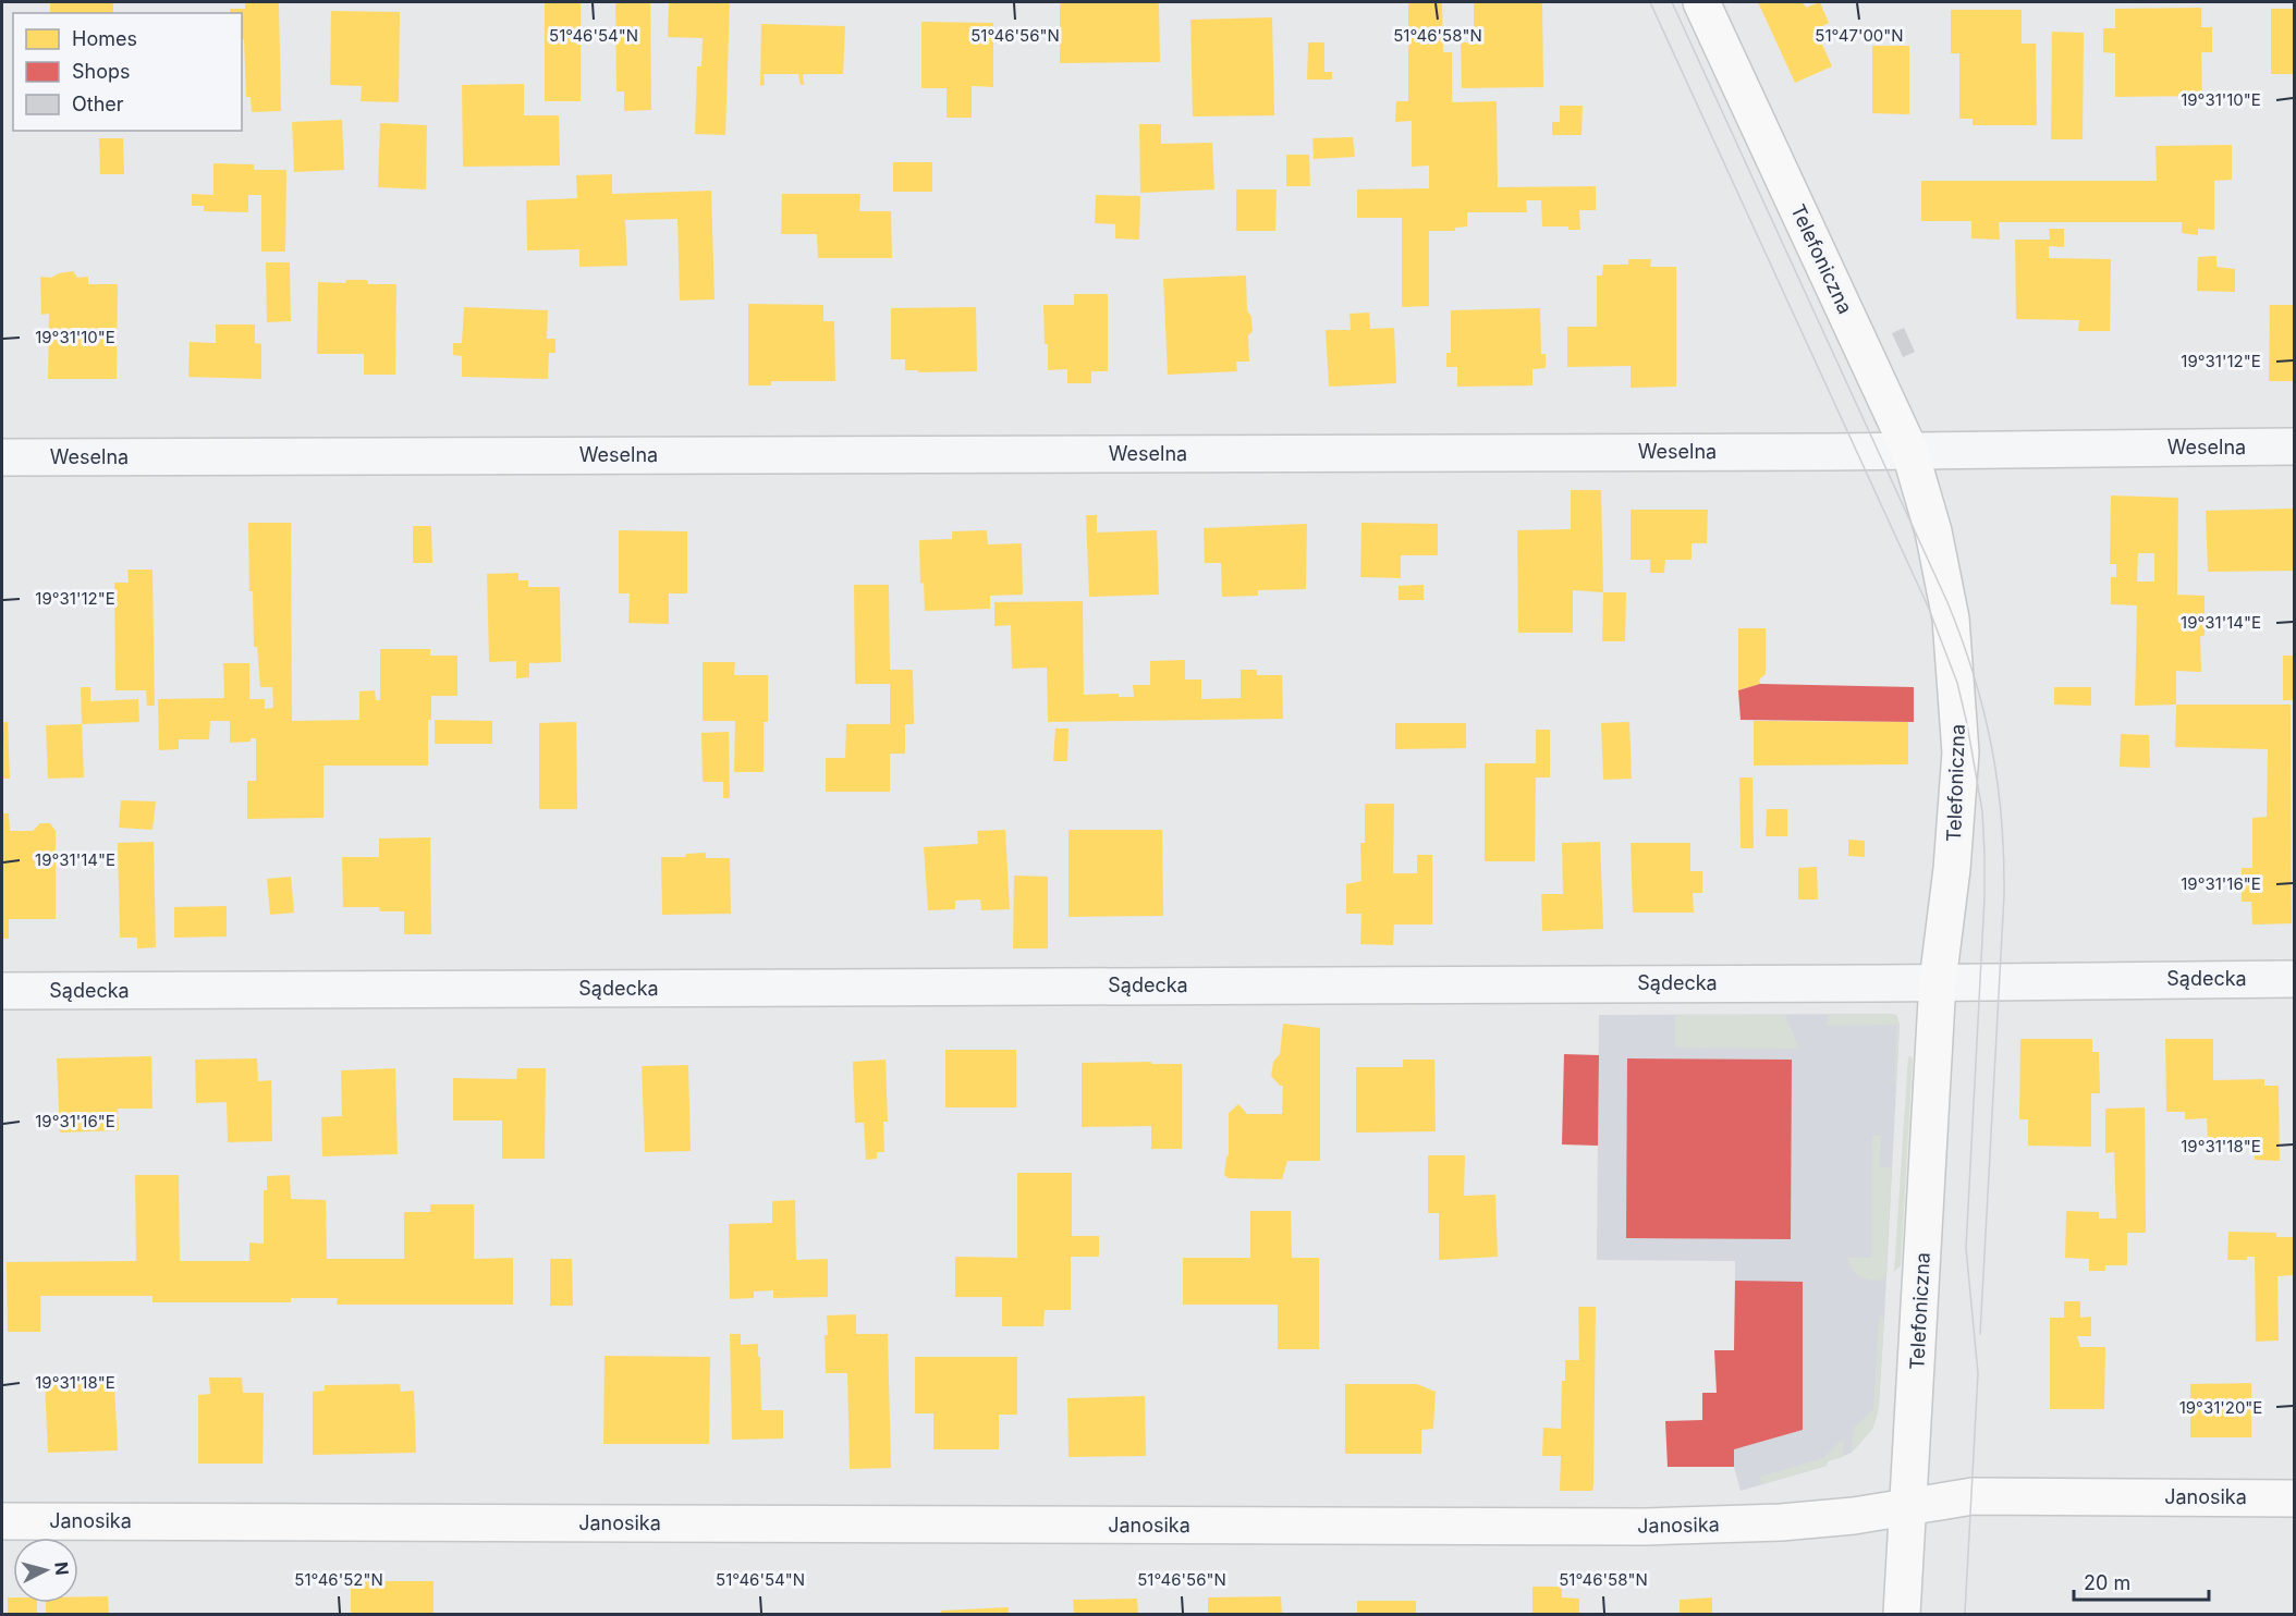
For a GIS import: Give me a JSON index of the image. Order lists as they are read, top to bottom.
{
  "streets": {
    "street": [
      "Telefoniczna",
      "Weselna",
      "Sądecka",
      "Janosika"
    ]
  },
  "crossings": [
    ["Telefoniczna", "Weselna"],
    ["Telefoniczna", "Sądecka"],
    ["Telefoniczna", "Janosika"]
  ],
  "legend": ["Homes", "Shops", "Other"],
  "scale_bar": "20 m",
  "north": "right",
  "coordinates": [
    "51°46'54\"N",
    "51°46'56\"N",
    "51°46'58\"N",
    "51°47'00\"N",
    "19°31'10\"E",
    "19°31'12\"E",
    "19°31'14\"E",
    "19°31'16\"E",
    "19°31'18\"E",
    "19°31'20\"E",
    "51°46'52\"N"
  ]
}
